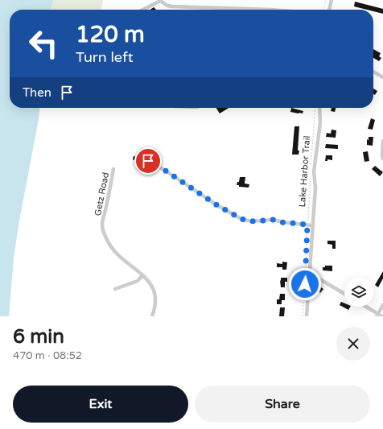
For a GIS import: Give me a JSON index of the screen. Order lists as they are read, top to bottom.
{
  "streets": {
    "street": ["Getz Road"],
    "path": ["Lake Harbor Trail"]
  },
  "page": {
    "turn": ["120 m", "Turn left"],
    "then": "Then",
    "heading": ["6 min", "470 m · 08:52"],
    "buttons": ["Exit", "Share"]
  }
}
